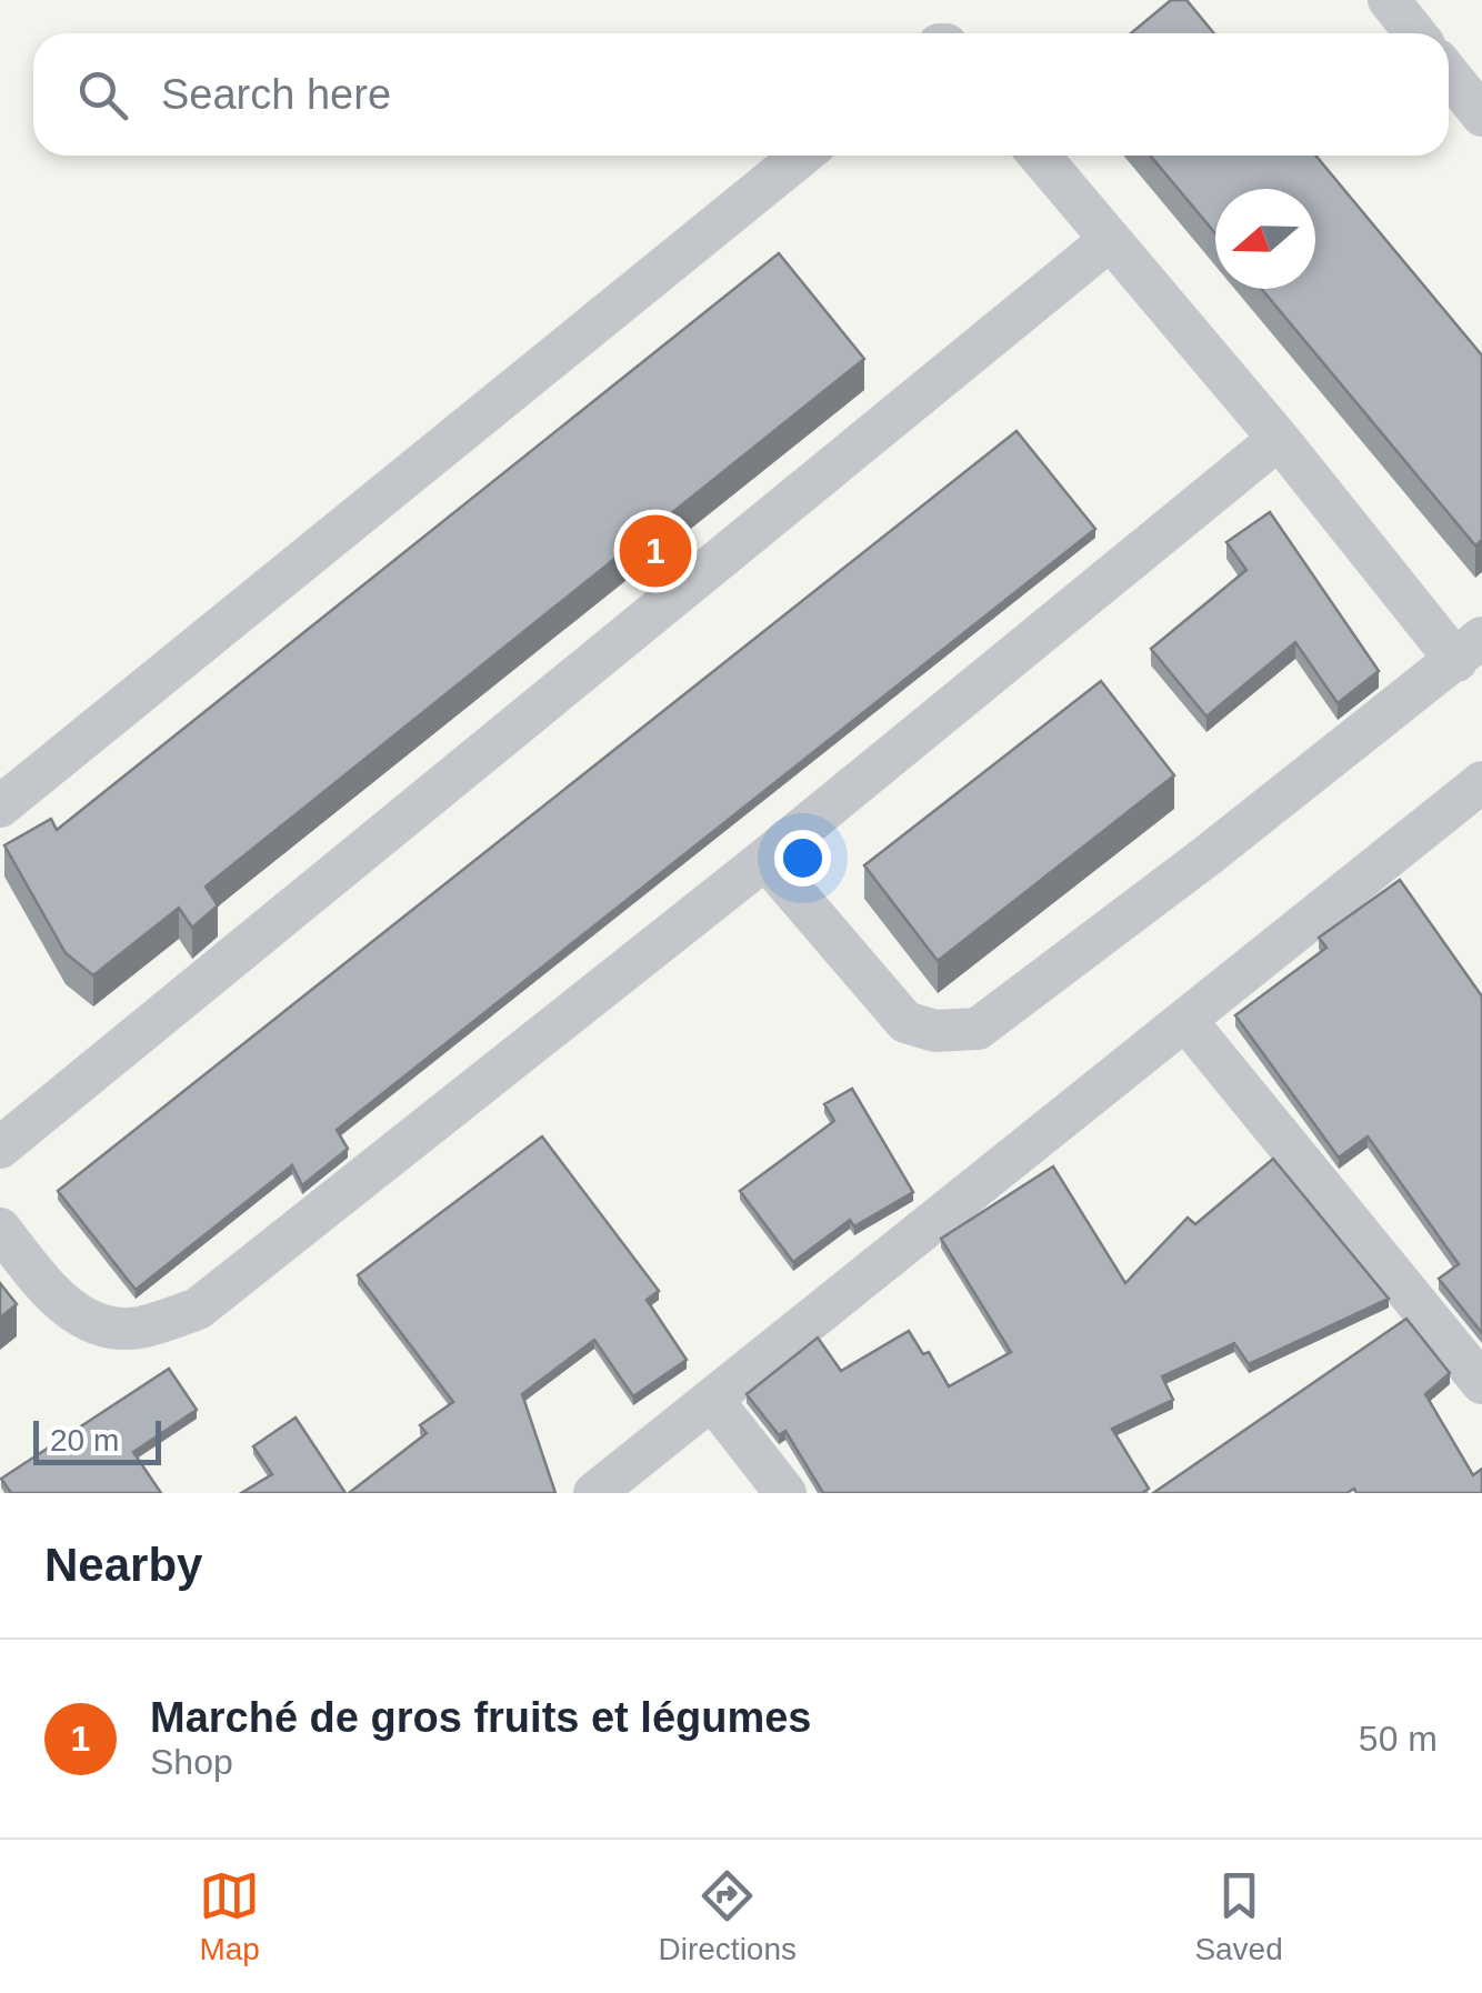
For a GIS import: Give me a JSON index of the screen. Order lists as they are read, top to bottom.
{
  "scale_bar": "20 m",
  "north": "left",
  "page": {
    "search": "Search here",
    "pins": "1",
    "scale": "20 m",
    "heading": "Nearby",
    "list": [
      {
        "mark": "1",
        "name": "Marché de gros fruits et légumes",
        "note": "Shop",
        "value": "50 m"
      }
    ],
    "nav": ["Map", "Directions", "Saved"]
  }
}
